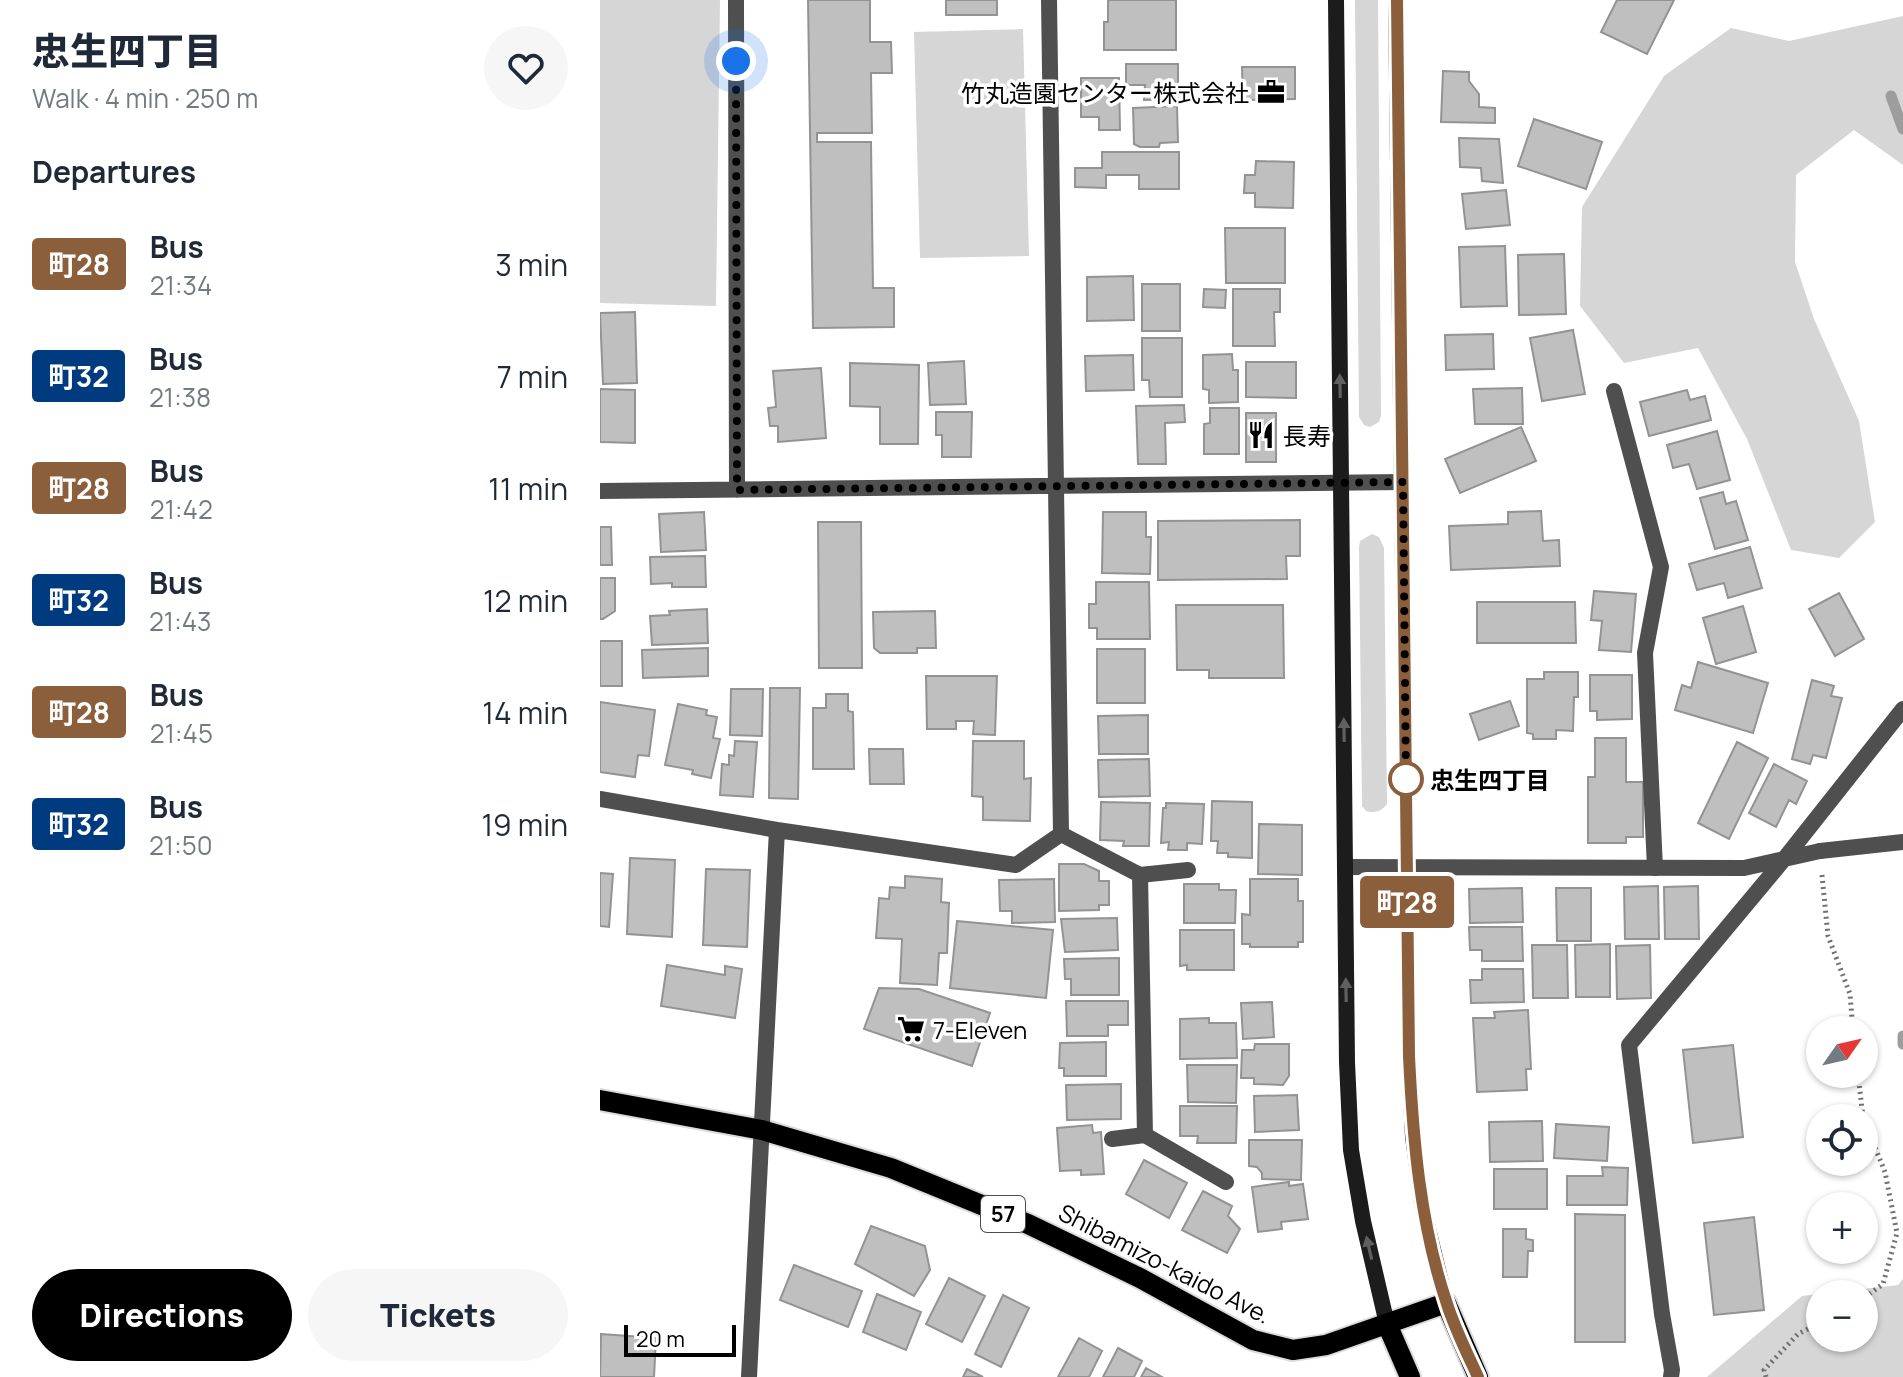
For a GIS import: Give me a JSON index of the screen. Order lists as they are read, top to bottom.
{
  "streets": {
    "main road": ["57", "Shibamizo-kaido Ave."]
  },
  "places": {
    "office": ["竹丸造園センター株式会社"],
    "restaurant": ["長寿"],
    "other": ["忠生四丁目"],
    "supermarket": ["7-Eleven"]
  },
  "lines": ["bus line 町28"],
  "scale_bar": "20 m",
  "north": "top right",
  "page": {
    "heading": [
      ["忠生四丁目", "Walk · 4 min · 250 m"],
      "Departures"
    ],
    "on_map": "町28",
    "list": [
      {
        "mark": "町28",
        "name": "Bus",
        "note": "21:34",
        "value": "3 min"
      },
      {
        "mark": "町32",
        "name": "Bus",
        "note": "21:38",
        "value": "7 min"
      },
      {
        "mark": "町28",
        "name": "Bus",
        "note": "21:42",
        "value": "11 min"
      },
      {
        "mark": "町32",
        "name": "Bus",
        "note": "21:43",
        "value": "12 min"
      },
      {
        "mark": "町28",
        "name": "Bus",
        "note": "21:45",
        "value": "14 min"
      },
      {
        "mark": "町32",
        "name": "Bus",
        "note": "21:50",
        "value": "19 min"
      }
    ],
    "map_buttons": ["+", "−"],
    "buttons": ["Directions", "Tickets"],
    "scale": "20 m"
  }
}
